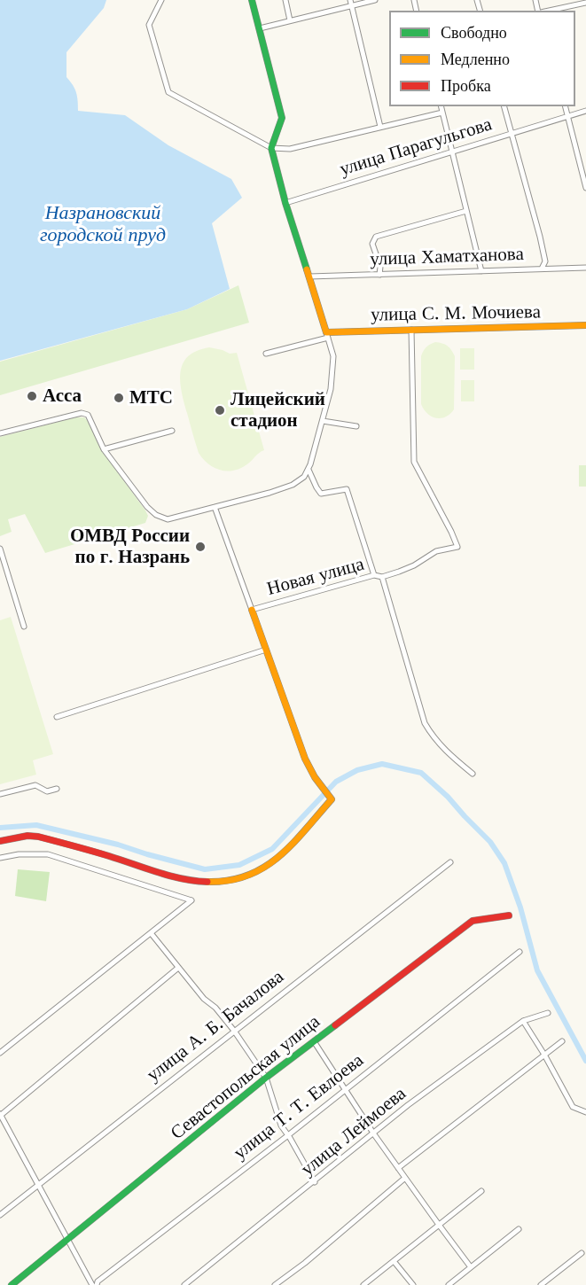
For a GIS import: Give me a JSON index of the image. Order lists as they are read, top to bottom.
{
  "streets": {
    "street": [
      "улица Парагульгова",
      "улица Хаматханова",
      "улица С. М. Мочиева",
      "Новая улица",
      "улица А. Б. Бачалова",
      "Севастопольская улица",
      "улица Т. Т. Евлоева",
      "улица Леймоева"
    ]
  },
  "crossings": [
    ["улица С. М. Мочиева", "Новая улица"]
  ],
  "water": ["Назрановский городской пруд"],
  "places": [
    "Асса",
    "МТС",
    "Лицейский стадион",
    "ОМВД России по г. Назрань"
  ],
  "legend": ["Свободно", "Медленно", "Пробка"]
}
